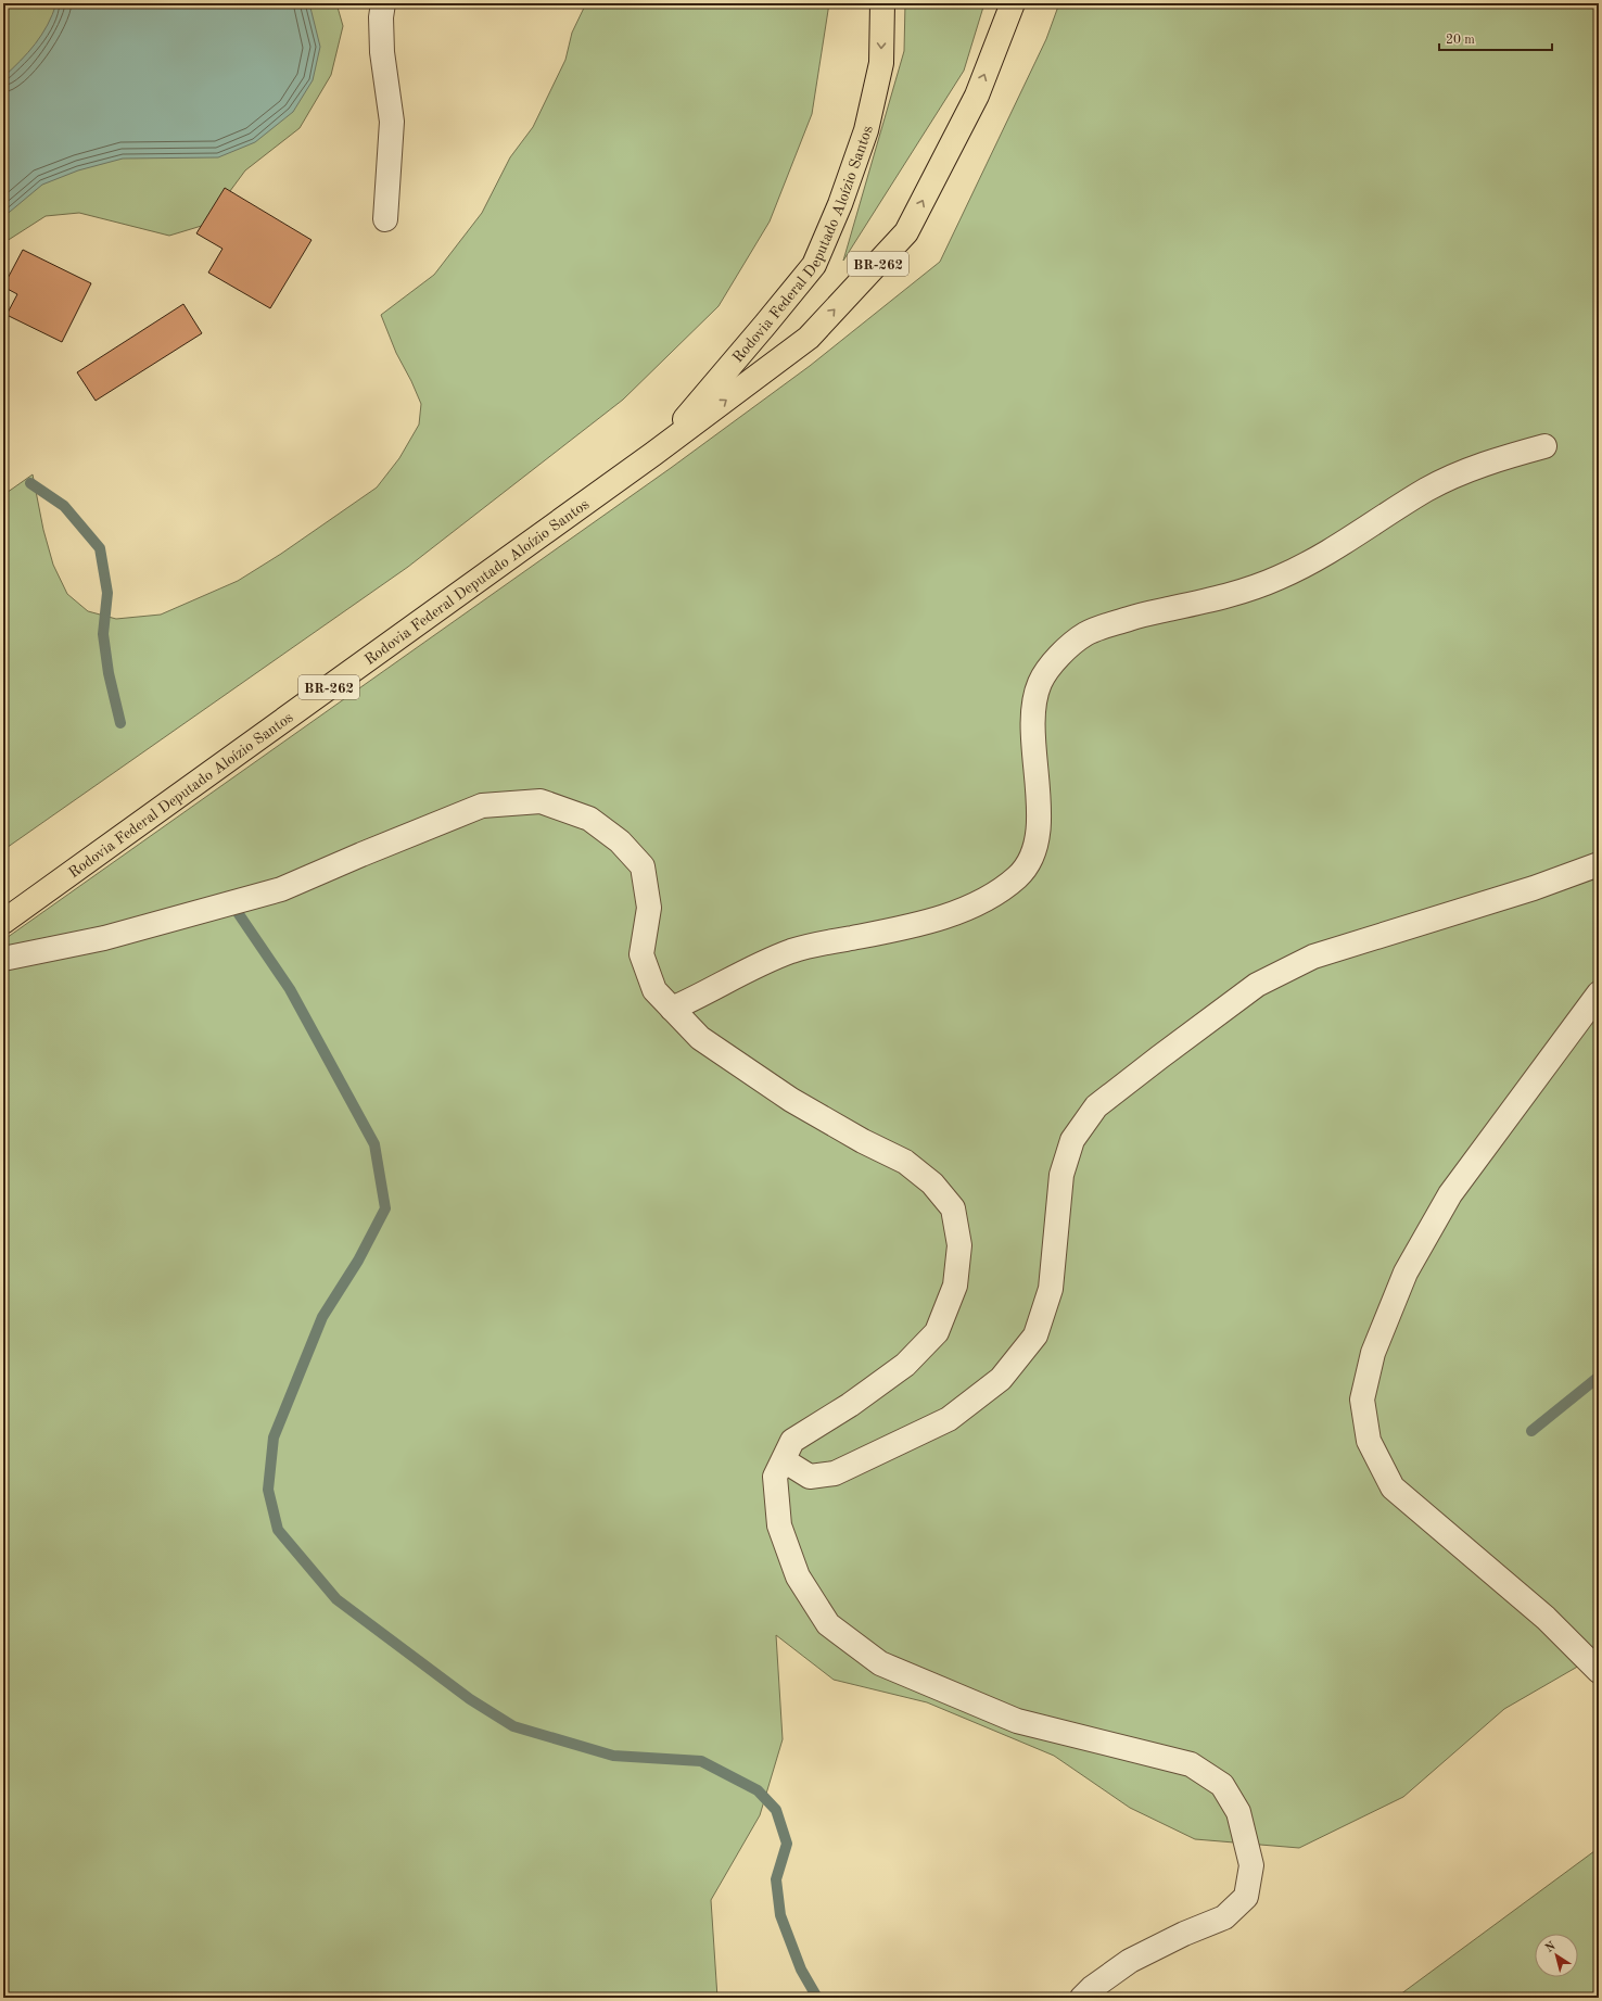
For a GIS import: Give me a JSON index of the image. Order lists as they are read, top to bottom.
{
  "streets": {
    "highway": ["Rodovia Federal Deputado Aloízio Santos", "BR-262"]
  },
  "scale_bar": "20 m",
  "north": "top left"
}
